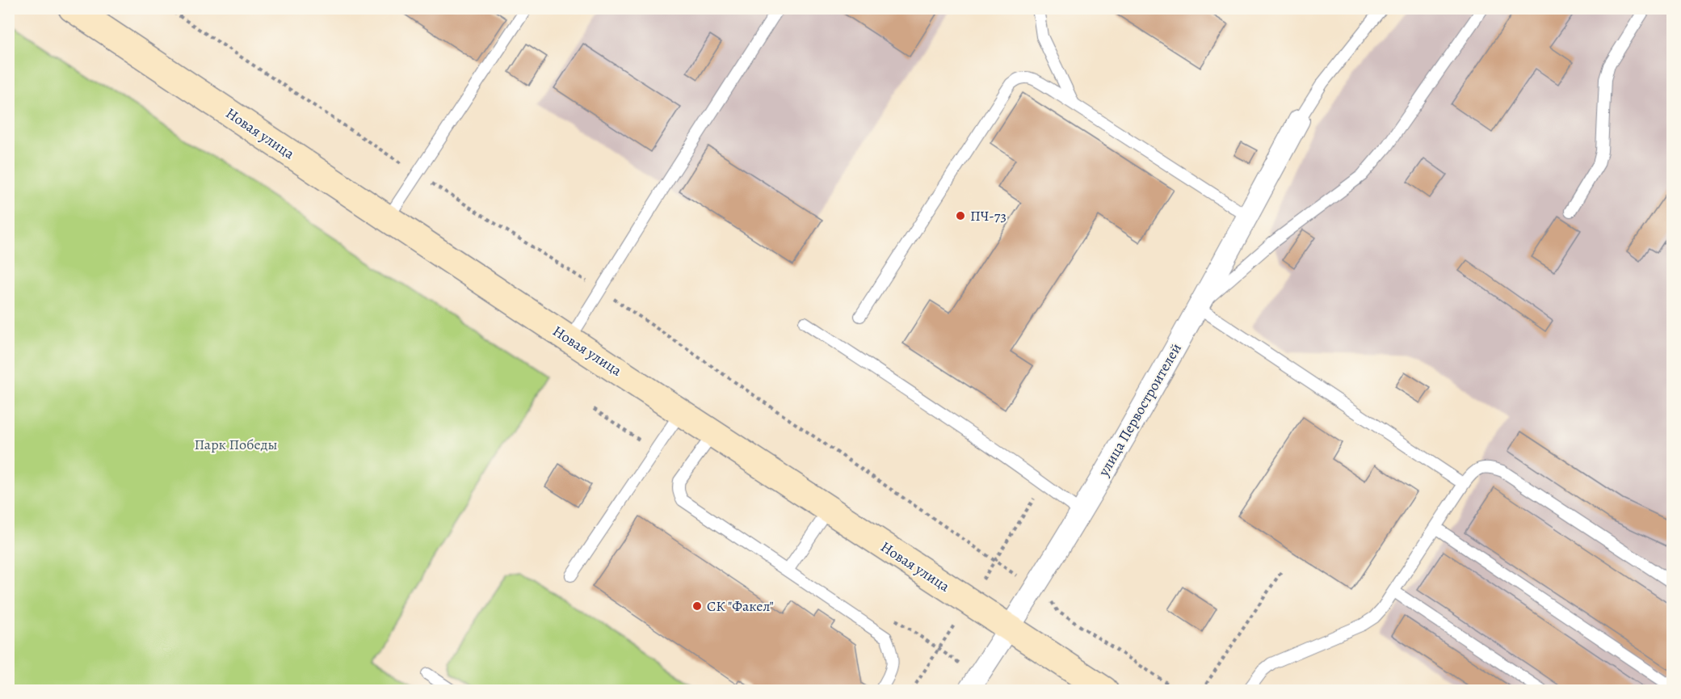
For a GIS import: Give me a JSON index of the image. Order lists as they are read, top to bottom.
{
  "streets": {
    "street": ["Новая улица", "улица Первостроителей"]
  },
  "crossings": [
    ["Новая улица", "улица Первостроителей"]
  ],
  "parks": ["Парк Победы"],
  "places": ["ПЧ-73", "СК \"Факел\""]
}
